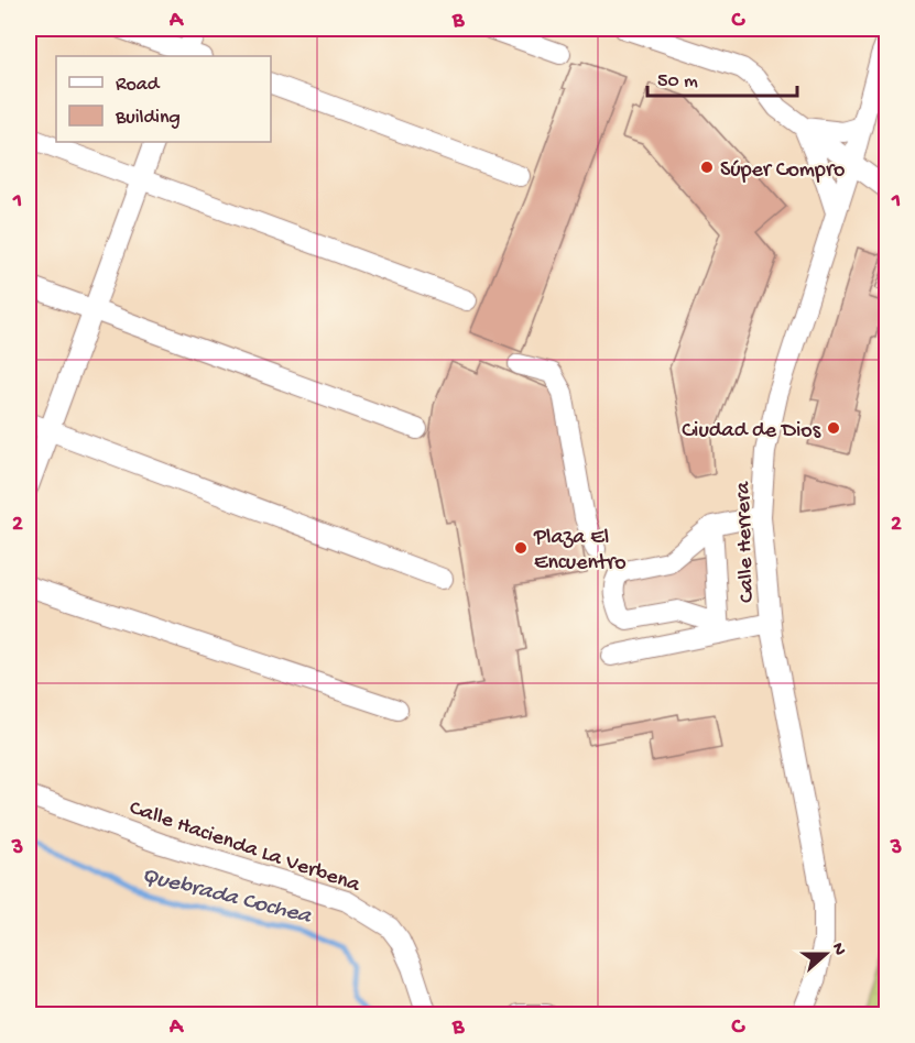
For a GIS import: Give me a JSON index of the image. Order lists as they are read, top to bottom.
{
  "streets": {
    "street": ["Calle Herrera", "Calle Hacienda La Verbena"]
  },
  "water": ["Quebrada Cochea"],
  "places": ["Súper Compro", "Ciudad de Dios", "Plaza El Encuentro"],
  "legend": ["Road", "Building"],
  "scale_bar": "50 m",
  "north": "right",
  "grid": {
    "columns": ["A", "B", "C"],
    "rows": ["1", "2", "3"]
  }
}
